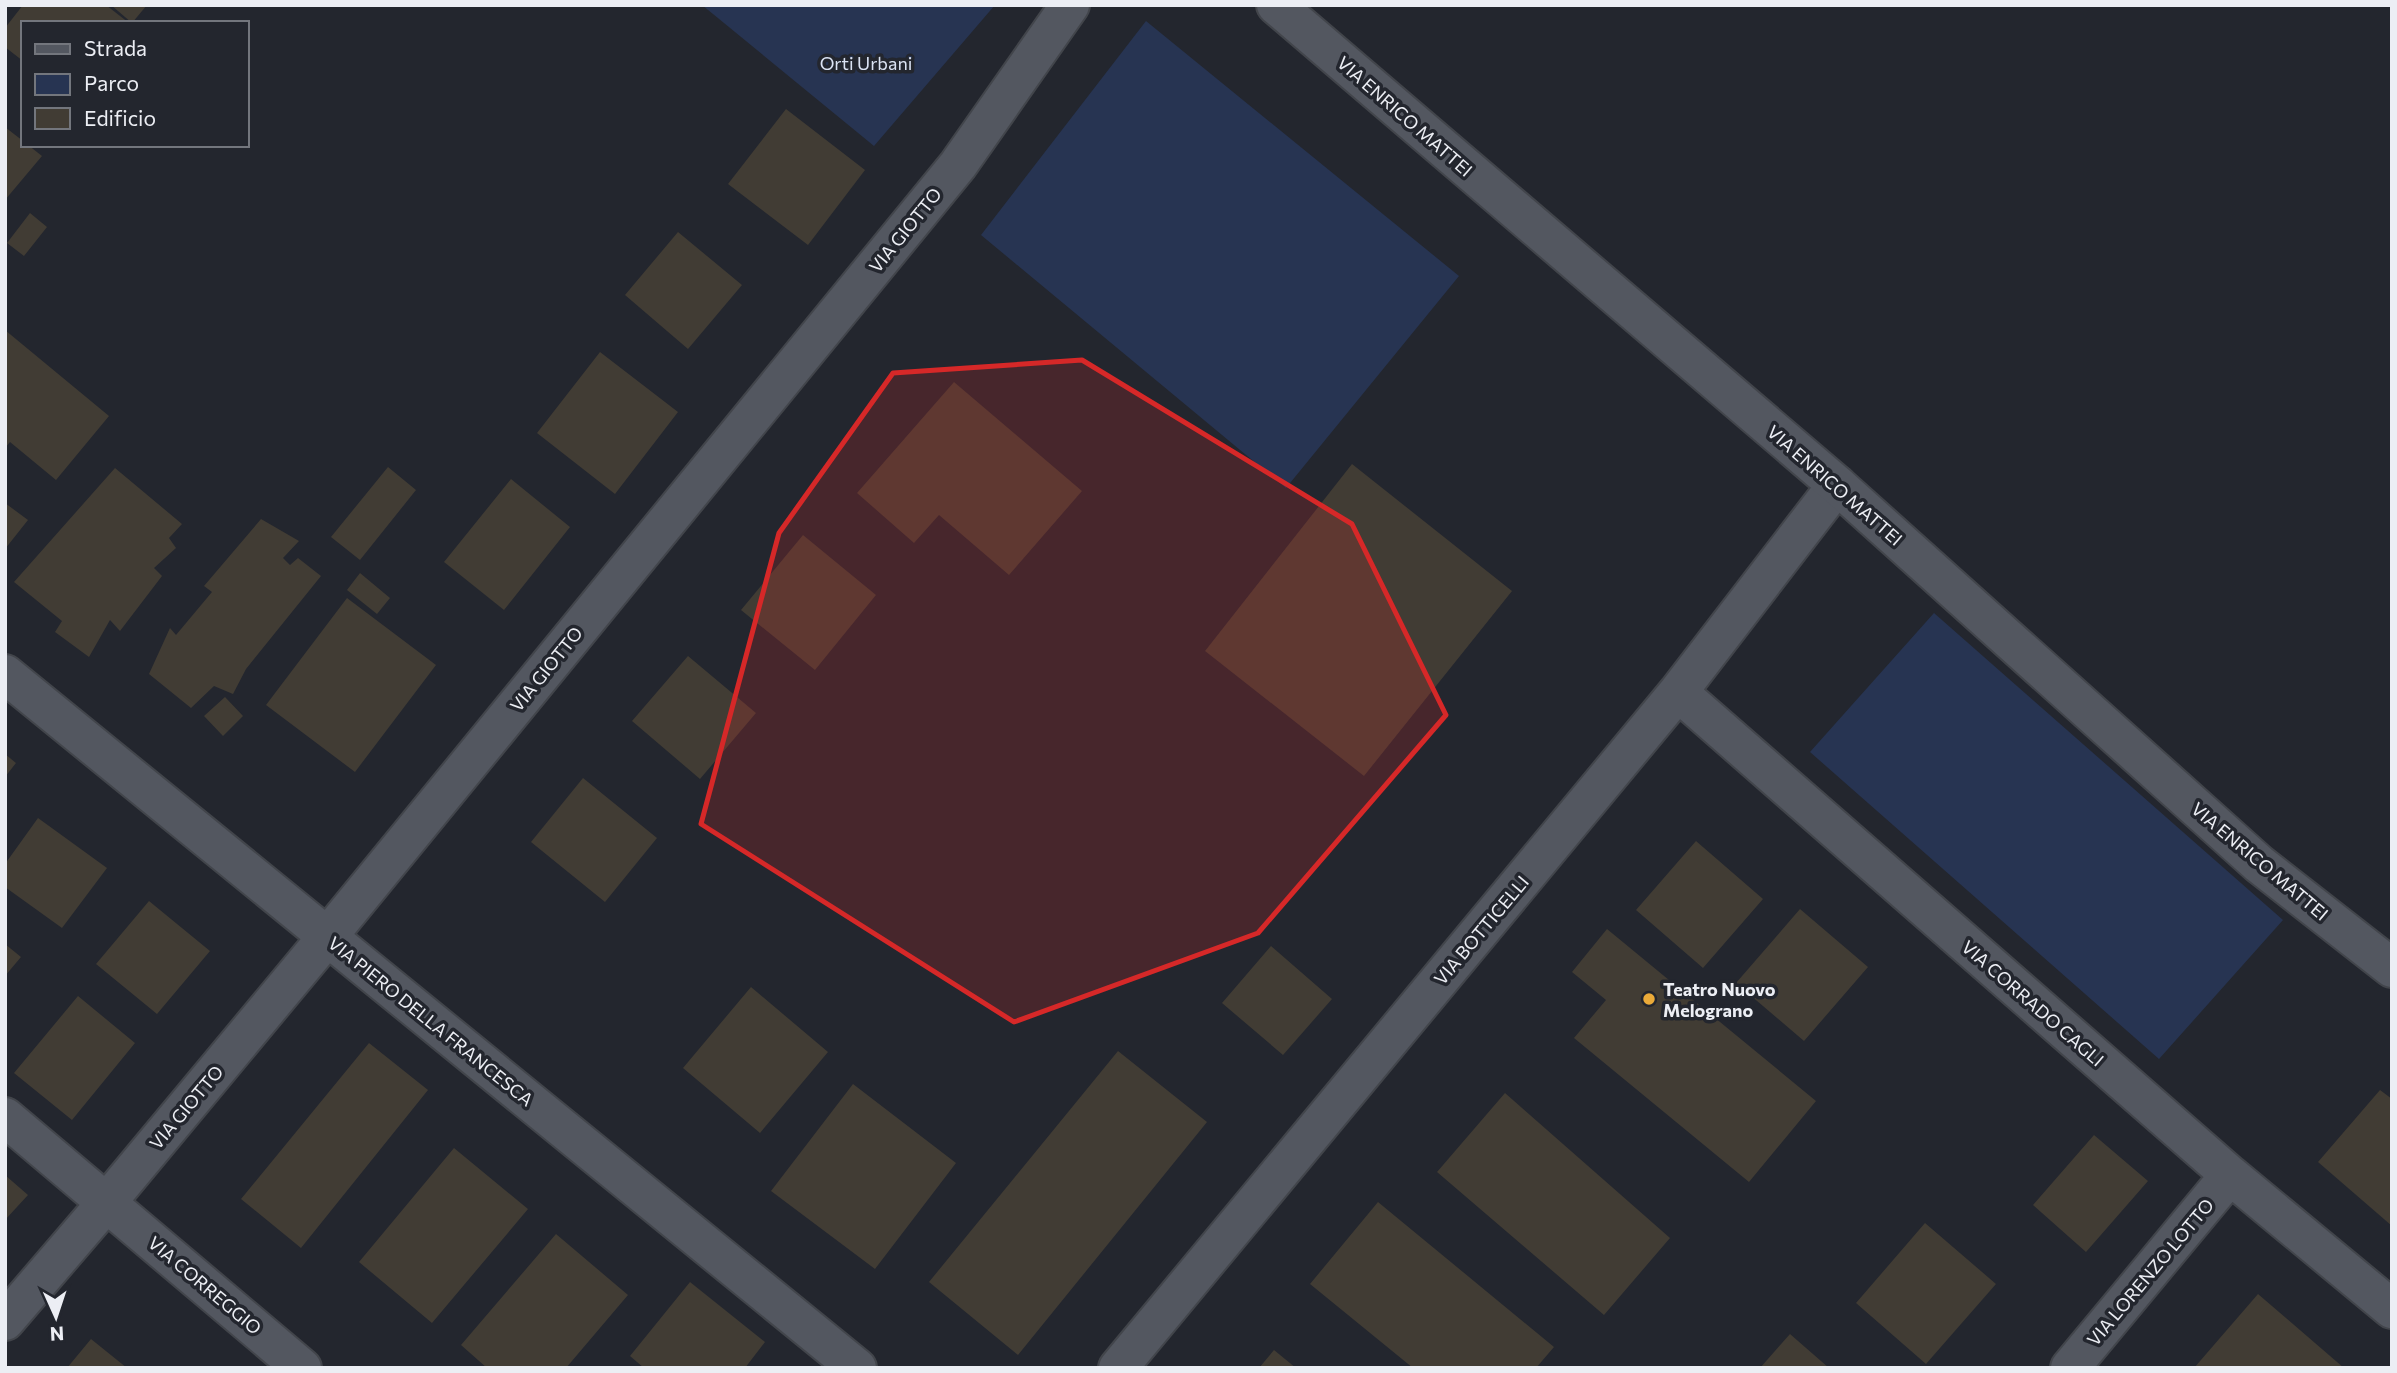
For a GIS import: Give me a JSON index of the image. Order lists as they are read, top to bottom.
{
  "streets": {
    "street": [
      "VIA ENRICO MATTEI",
      "VIA GIOTTO",
      "VIA BOTTICELLI",
      "VIA CORRADO CAGLI",
      "VIA PIERO DELLA FRANCESCA",
      "VIA LORENZO LOTTO",
      "VIA CORREGGIO"
    ]
  },
  "crossings": [
    ["VIA ENRICO MATTEI", "VIA BOTTICELLI"],
    ["VIA GIOTTO", "VIA PIERO DELLA FRANCESCA"],
    ["VIA GIOTTO", "VIA CORREGGIO"],
    ["VIA BOTTICELLI", "VIA CORRADO CAGLI"],
    ["VIA CORRADO CAGLI", "VIA LORENZO LOTTO"]
  ],
  "parks": ["Orti Urbani"],
  "places": ["Teatro Nuovo Melograno"],
  "legend": ["Strada", "Parco", "Edificio"],
  "north": "bottom"
}
